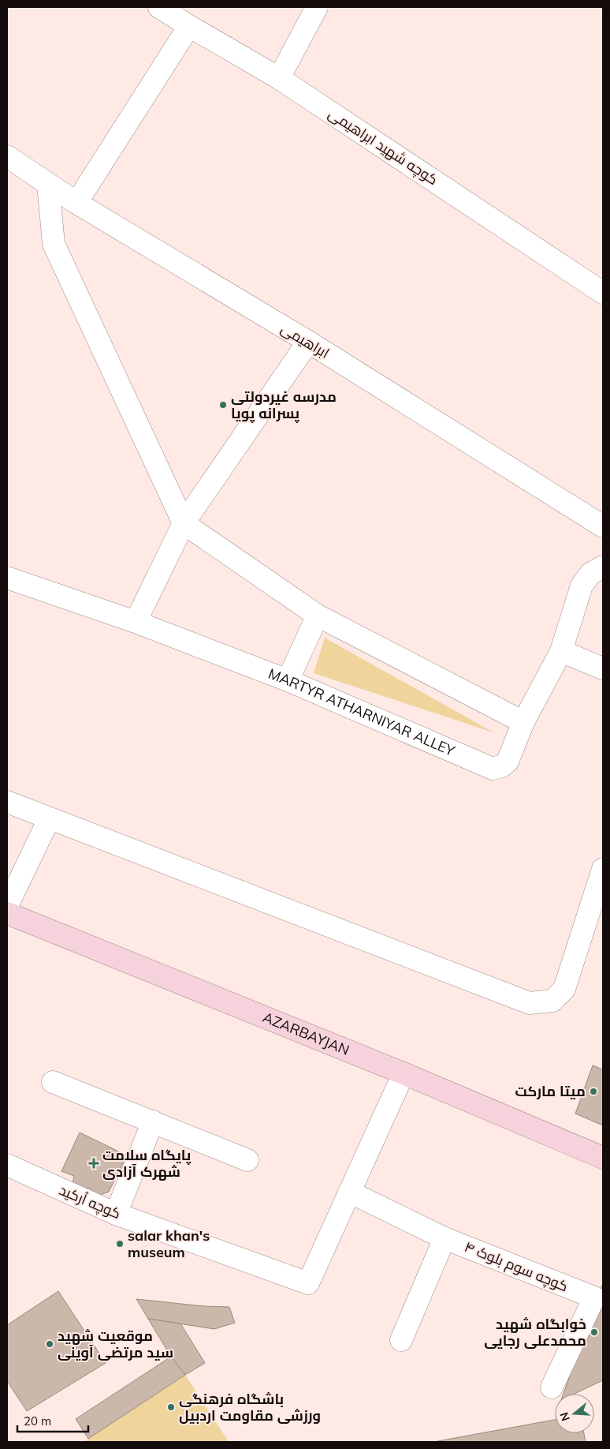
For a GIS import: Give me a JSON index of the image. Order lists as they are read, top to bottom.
{
  "streets": {
    "street": [
      "کوچه شهید ابراهیمی",
      "ابراهیمی",
      "MARTYR ATHARNIYAR ALLEY",
      "AZARBAYJAN",
      "کوچه اُرکید",
      "کوچه سوم بلوک ۴"
    ]
  },
  "crossings": [
    ["کوچه اُرکید", "کوچه سوم بلوک ۴"]
  ],
  "places": {
    "other": [
      "مدرسه غیردولتی پسرانه پویا",
      "میتا مارکت",
      "salar khan's museum",
      "خوابگاه شهید محمدعلی رجایی",
      "موقعیت شهید سید مرتضی آوینی",
      "باشگاه فرهنگی ورزشی مقاومت اردبیل"
    ],
    "health": ["پایگاه سلامت شهرک آزادی"]
  },
  "scale_bar": "20 m",
  "north": "left"
}
